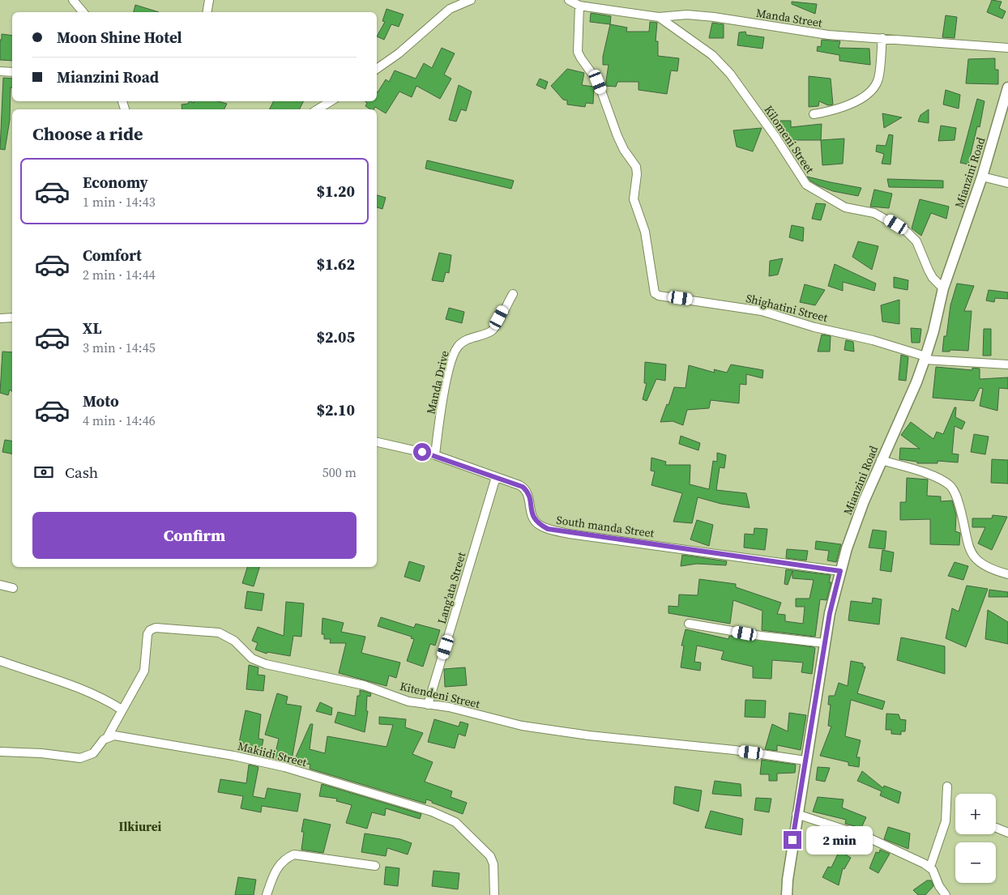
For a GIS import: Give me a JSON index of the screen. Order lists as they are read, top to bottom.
{
  "streets": {
    "street": [
      "Manda Street",
      "Kilomeni Street",
      "Mianzini Road",
      "Shighatini Street",
      "Manda Drive",
      "South manda Street",
      "Lang'ata Street",
      "Kitendeni Street",
      "Makiidi Street"
    ]
  },
  "crossings": [
    ["Manda Street", "Kilomeni Street"],
    ["Manda Street", "Shighatini Street"],
    ["Kilomeni Street", "Mianzini Road"],
    ["Mianzini Road", "Shighatini Street"],
    ["Mianzini Road", "South manda Street"],
    ["Mianzini Road", "Kitendeni Street"],
    ["Manda Drive", "South manda Street"],
    ["South manda Street", "Lang'ata Street"],
    ["Lang'ata Street", "Kitendeni Street"],
    ["Kitendeni Street", "Makiidi Street"]
  ],
  "districts": ["Ilkiurei"],
  "page": {
    "banner": ["Moon Shine Hotel", "Mianzini Road"],
    "heading": "Choose a ride",
    "list": [
      {
        "name": "Economy",
        "note": "1 min · 14:43",
        "value": "$1.20"
      },
      {
        "name": "Comfort",
        "note": "2 min · 14:44",
        "value": "$1.62"
      },
      {
        "name": "XL",
        "note": "3 min · 14:45",
        "value": "$2.05"
      },
      {
        "name": "Moto",
        "note": "4 min · 14:46",
        "value": "$2.10"
      }
    ],
    "pay": ["Cash", "500 m"],
    "buttons": "Confirm",
    "map_buttons": ["+", "−"],
    "bubble": "2 min"
  }
}
